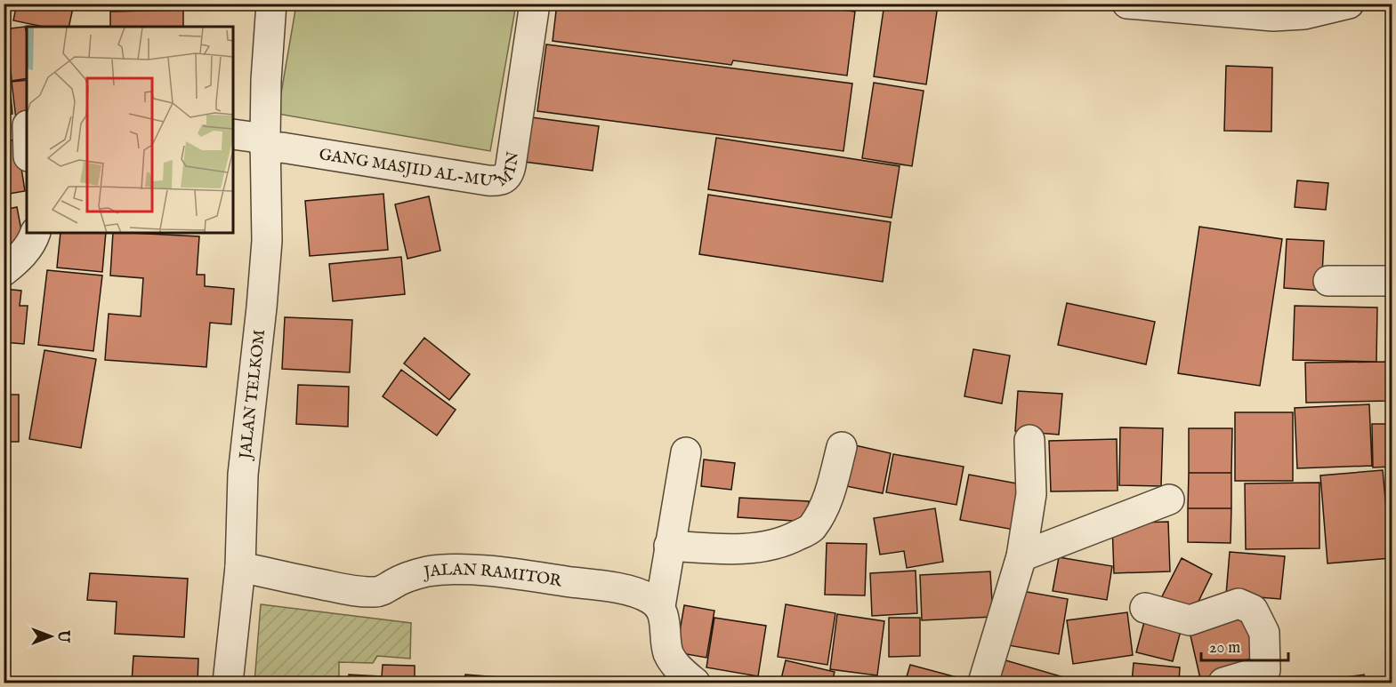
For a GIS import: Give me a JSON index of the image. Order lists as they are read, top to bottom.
{
  "streets": {
    "street": ["GANG MASJID AL-MU'MIN", "JALAN TELKOM", "JALAN RAMITOR"]
  },
  "crossings": [
    ["GANG MASJID AL-MU'MIN", "JALAN TELKOM"],
    ["JALAN TELKOM", "JALAN RAMITOR"]
  ],
  "scale_bar": "20 m",
  "north": "right"
}
